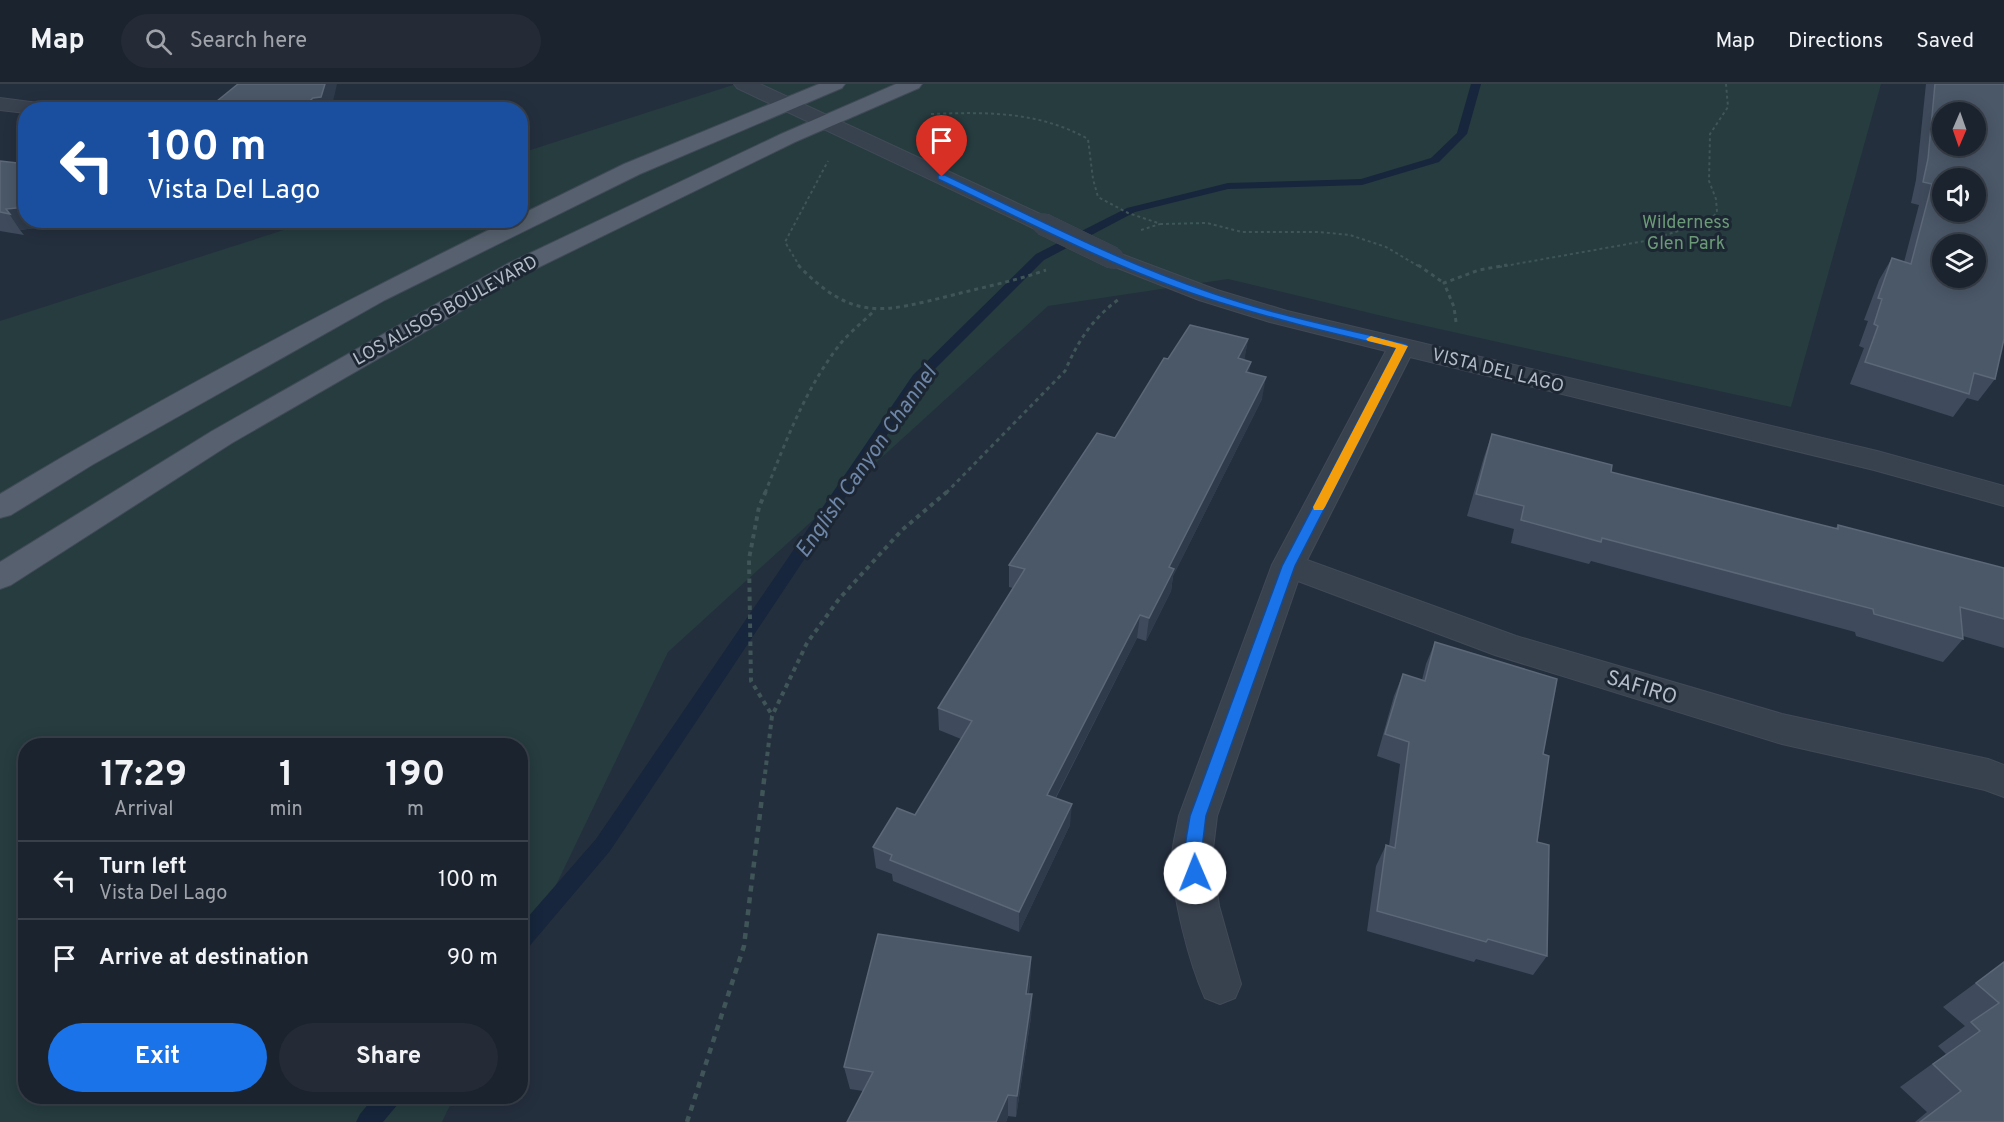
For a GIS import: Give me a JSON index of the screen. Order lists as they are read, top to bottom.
{
  "streets": {
    "main road": ["LOS ALISOS BOULEVARD"],
    "street": ["VISTA DEL LAGO", "SAFIRO"]
  },
  "crossings": [
    ["LOS ALISOS BOULEVARD", "VISTA DEL LAGO"]
  ],
  "water": ["English Canyon Channel"],
  "parks": ["Wilderness Glen Park"],
  "north": "bottom",
  "page": {
    "header": "Map",
    "search": "Search here",
    "nav": ["Map", "Directions", "Saved"],
    "turn": ["100 m", "Vista Del Lago"],
    "eta": [
      "17:29",
      "Arrival",
      "1",
      "min",
      "190",
      "m"
    ],
    "list": [
      {
        "name": "Turn left",
        "note": "Vista Del Lago",
        "value": "100 m"
      },
      {
        "name": "Arrive at destination",
        "value": "90 m"
      }
    ],
    "buttons": ["Exit", "Share"]
  }
}
